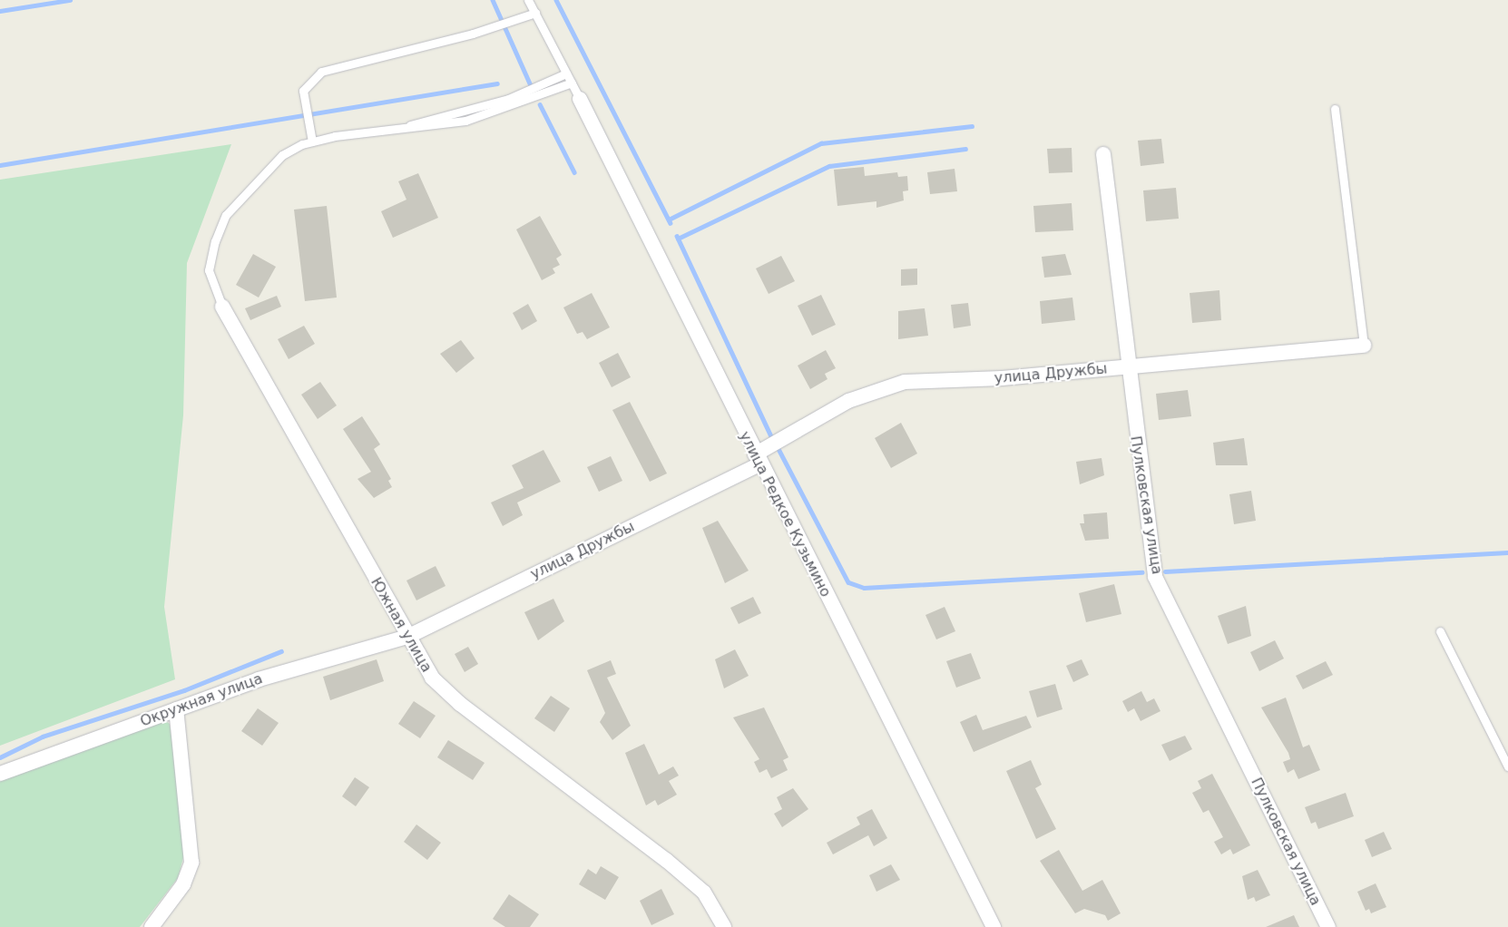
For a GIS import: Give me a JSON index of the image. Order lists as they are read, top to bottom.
{
  "streets": {
    "street": [
      "улица Дружбы",
      "Пулковская улица",
      "улица Редкое Кузьмино",
      "Южная улица",
      "Окружная улица"
    ]
  },
  "crossings": [
    ["улица Дружбы", "Пулковская улица"],
    ["улица Дружбы", "улица Редкое Кузьмино"],
    ["улица Дружбы", "Южная улица"],
    ["улица Дружбы", "Окружная улица"],
    ["Южная улица", "Окружная улица"]
  ]
}
